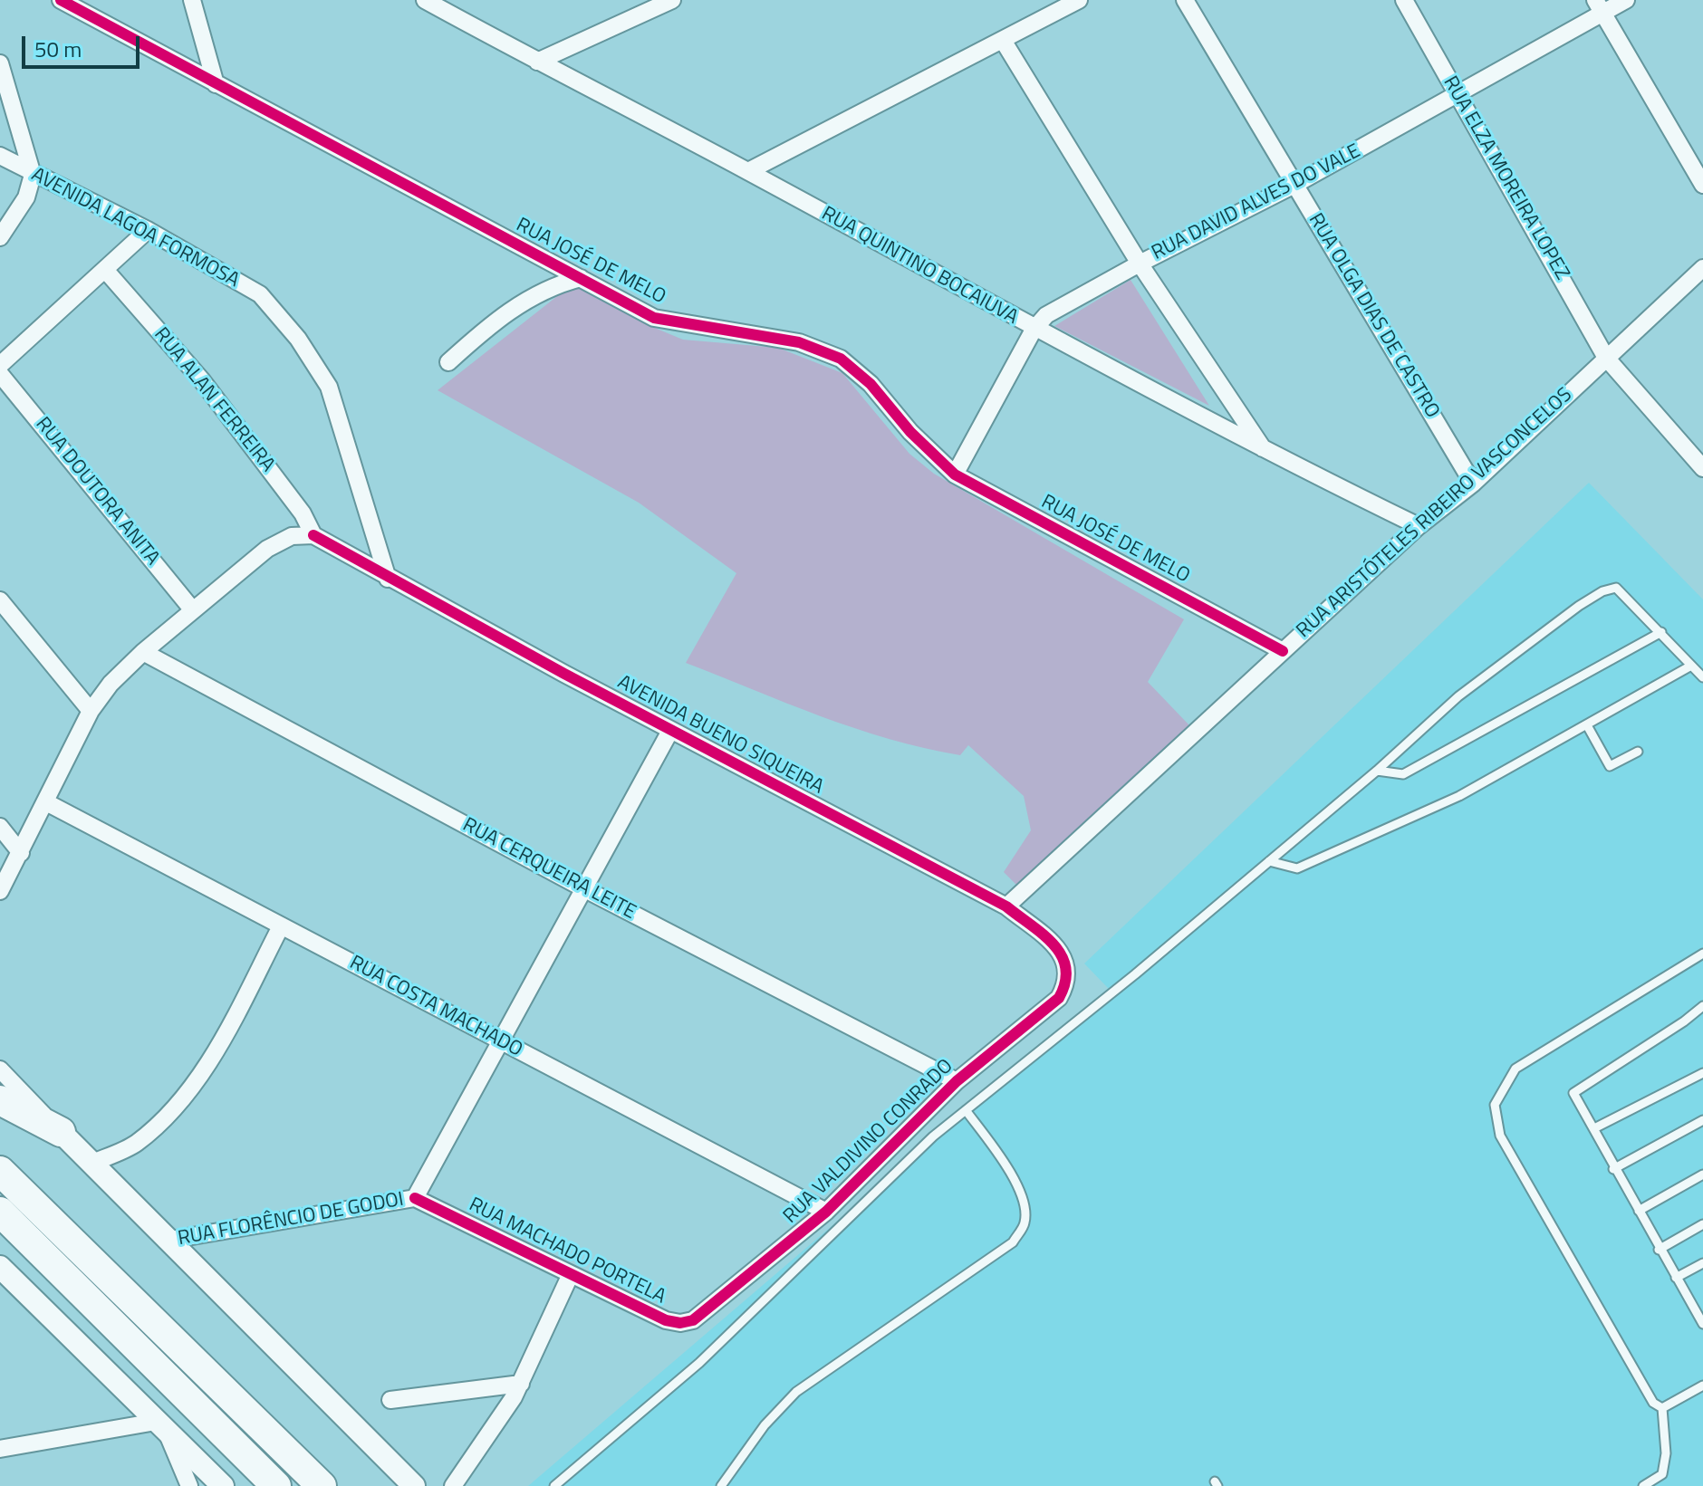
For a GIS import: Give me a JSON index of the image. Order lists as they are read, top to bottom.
{
  "streets": {
    "street": [
      "RUA ELZA MOREIRA LOPEZ",
      "RUA DAVID ALVES DO VALE",
      "AVENIDA LAGOA FORMOSA",
      "RUA JOSÉ DE MELO",
      "RUA QUINTINO BOCAIUVA",
      "RUA OLGA DIAS DE CASTRO",
      "RUA ALAN FERREIRA",
      "RUA DOUTORA ANITA",
      "RUA ARISTÓTELES RIBEIRO VASCONCELOS",
      "AVENIDA BUENO SIQUEIRA",
      "RUA CERQUEIRA LEITE",
      "RUA COSTA MACHADO",
      "RUA VALDIVINO CONRADO",
      "RUA FLORÊNCIO DE GODOI",
      "RUA MACHADO PORTELA"
    ]
  },
  "crossings": [
    ["RUA ELZA MOREIRA LOPEZ", "RUA DAVID ALVES DO VALE"],
    ["RUA ELZA MOREIRA LOPEZ", "RUA ARISTÓTELES RIBEIRO VASCONCELOS"],
    ["RUA DAVID ALVES DO VALE", "RUA JOSÉ DE MELO"],
    ["RUA DAVID ALVES DO VALE", "RUA QUINTINO BOCAIUVA"],
    ["RUA DAVID ALVES DO VALE", "RUA OLGA DIAS DE CASTRO"],
    ["AVENIDA LAGOA FORMOSA", "AVENIDA BUENO SIQUEIRA"],
    ["RUA JOSÉ DE MELO", "RUA ARISTÓTELES RIBEIRO VASCONCELOS"],
    ["RUA QUINTINO BOCAIUVA", "RUA ARISTÓTELES RIBEIRO VASCONCELOS"],
    ["RUA OLGA DIAS DE CASTRO", "RUA ARISTÓTELES RIBEIRO VASCONCELOS"],
    ["RUA ALAN FERREIRA", "AVENIDA BUENO SIQUEIRA"],
    ["RUA ARISTÓTELES RIBEIRO VASCONCELOS", "AVENIDA BUENO SIQUEIRA"],
    ["AVENIDA BUENO SIQUEIRA", "RUA VALDIVINO CONRADO"],
    ["RUA CERQUEIRA LEITE", "RUA VALDIVINO CONRADO"],
    ["RUA COSTA MACHADO", "RUA VALDIVINO CONRADO"],
    ["RUA VALDIVINO CONRADO", "RUA MACHADO PORTELA"],
    ["RUA FLORÊNCIO DE GODOI", "RUA MACHADO PORTELA"]
  ],
  "scale_bar": "50 m"
}
